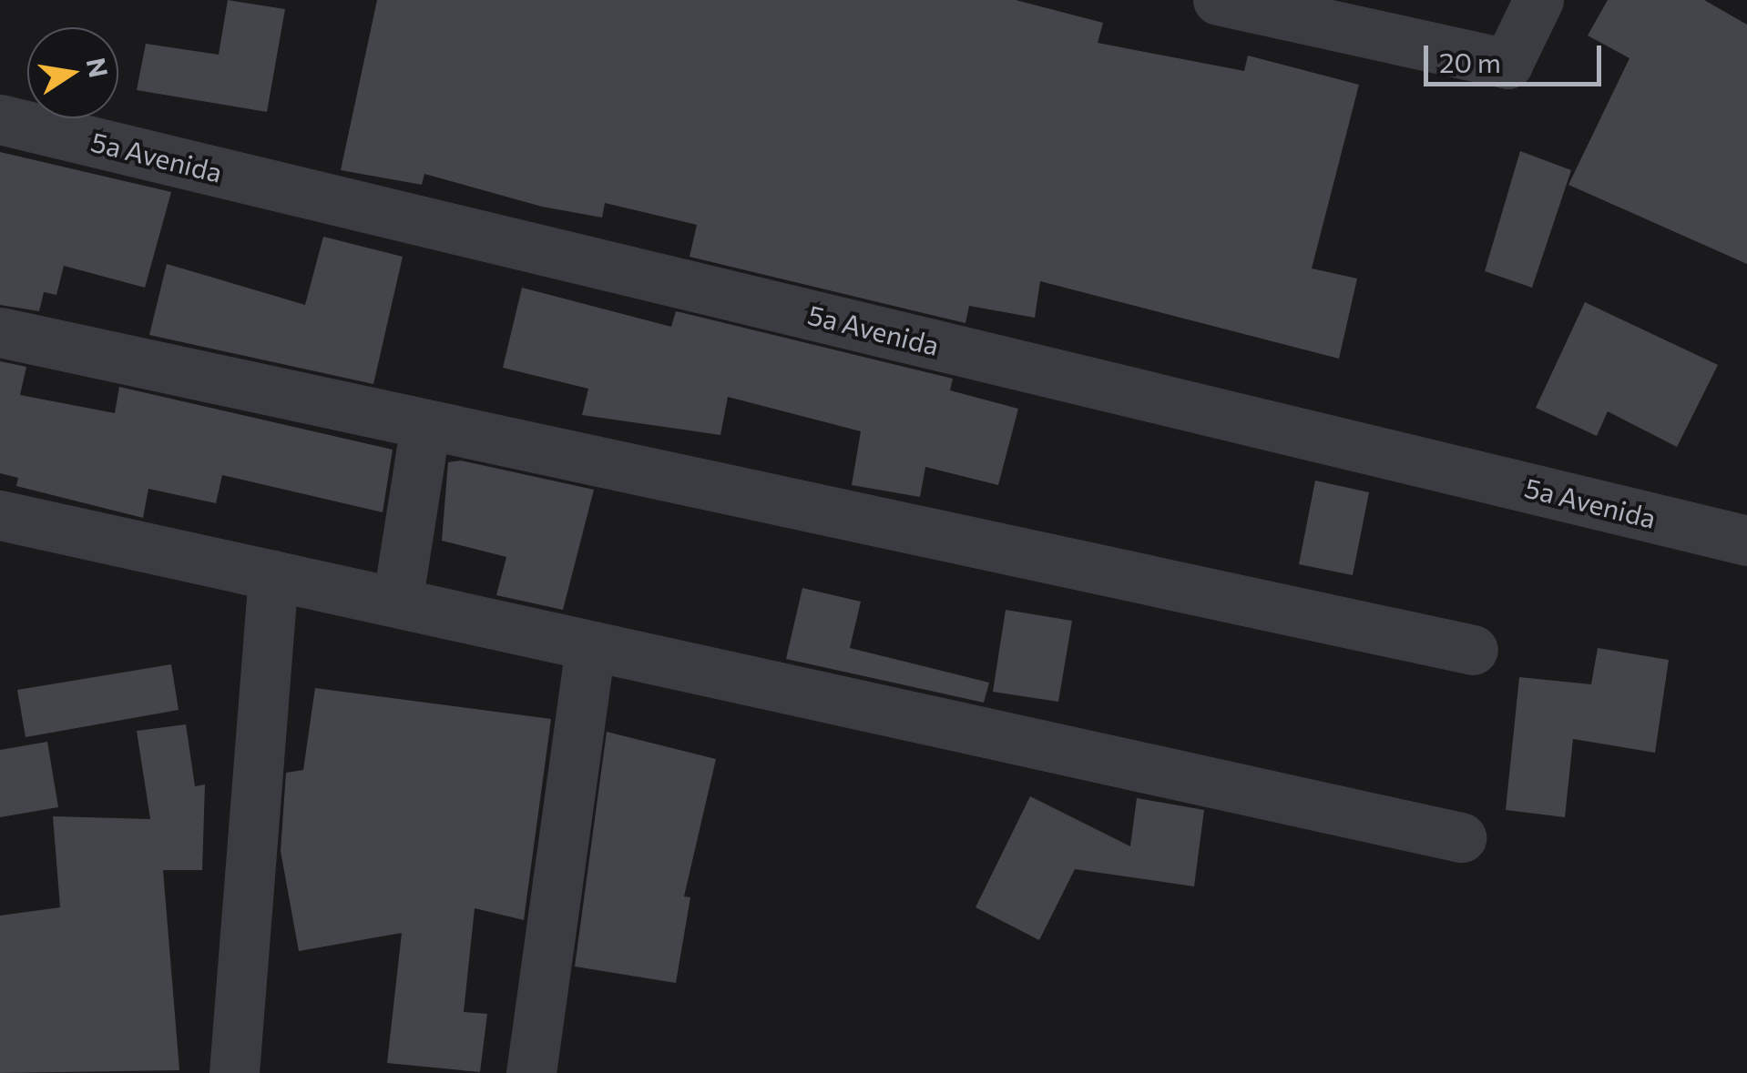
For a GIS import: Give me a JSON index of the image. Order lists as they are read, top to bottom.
{
  "streets": {
    "street": ["5a Avenida"]
  },
  "scale_bar": "20 m",
  "north": "right"
}
